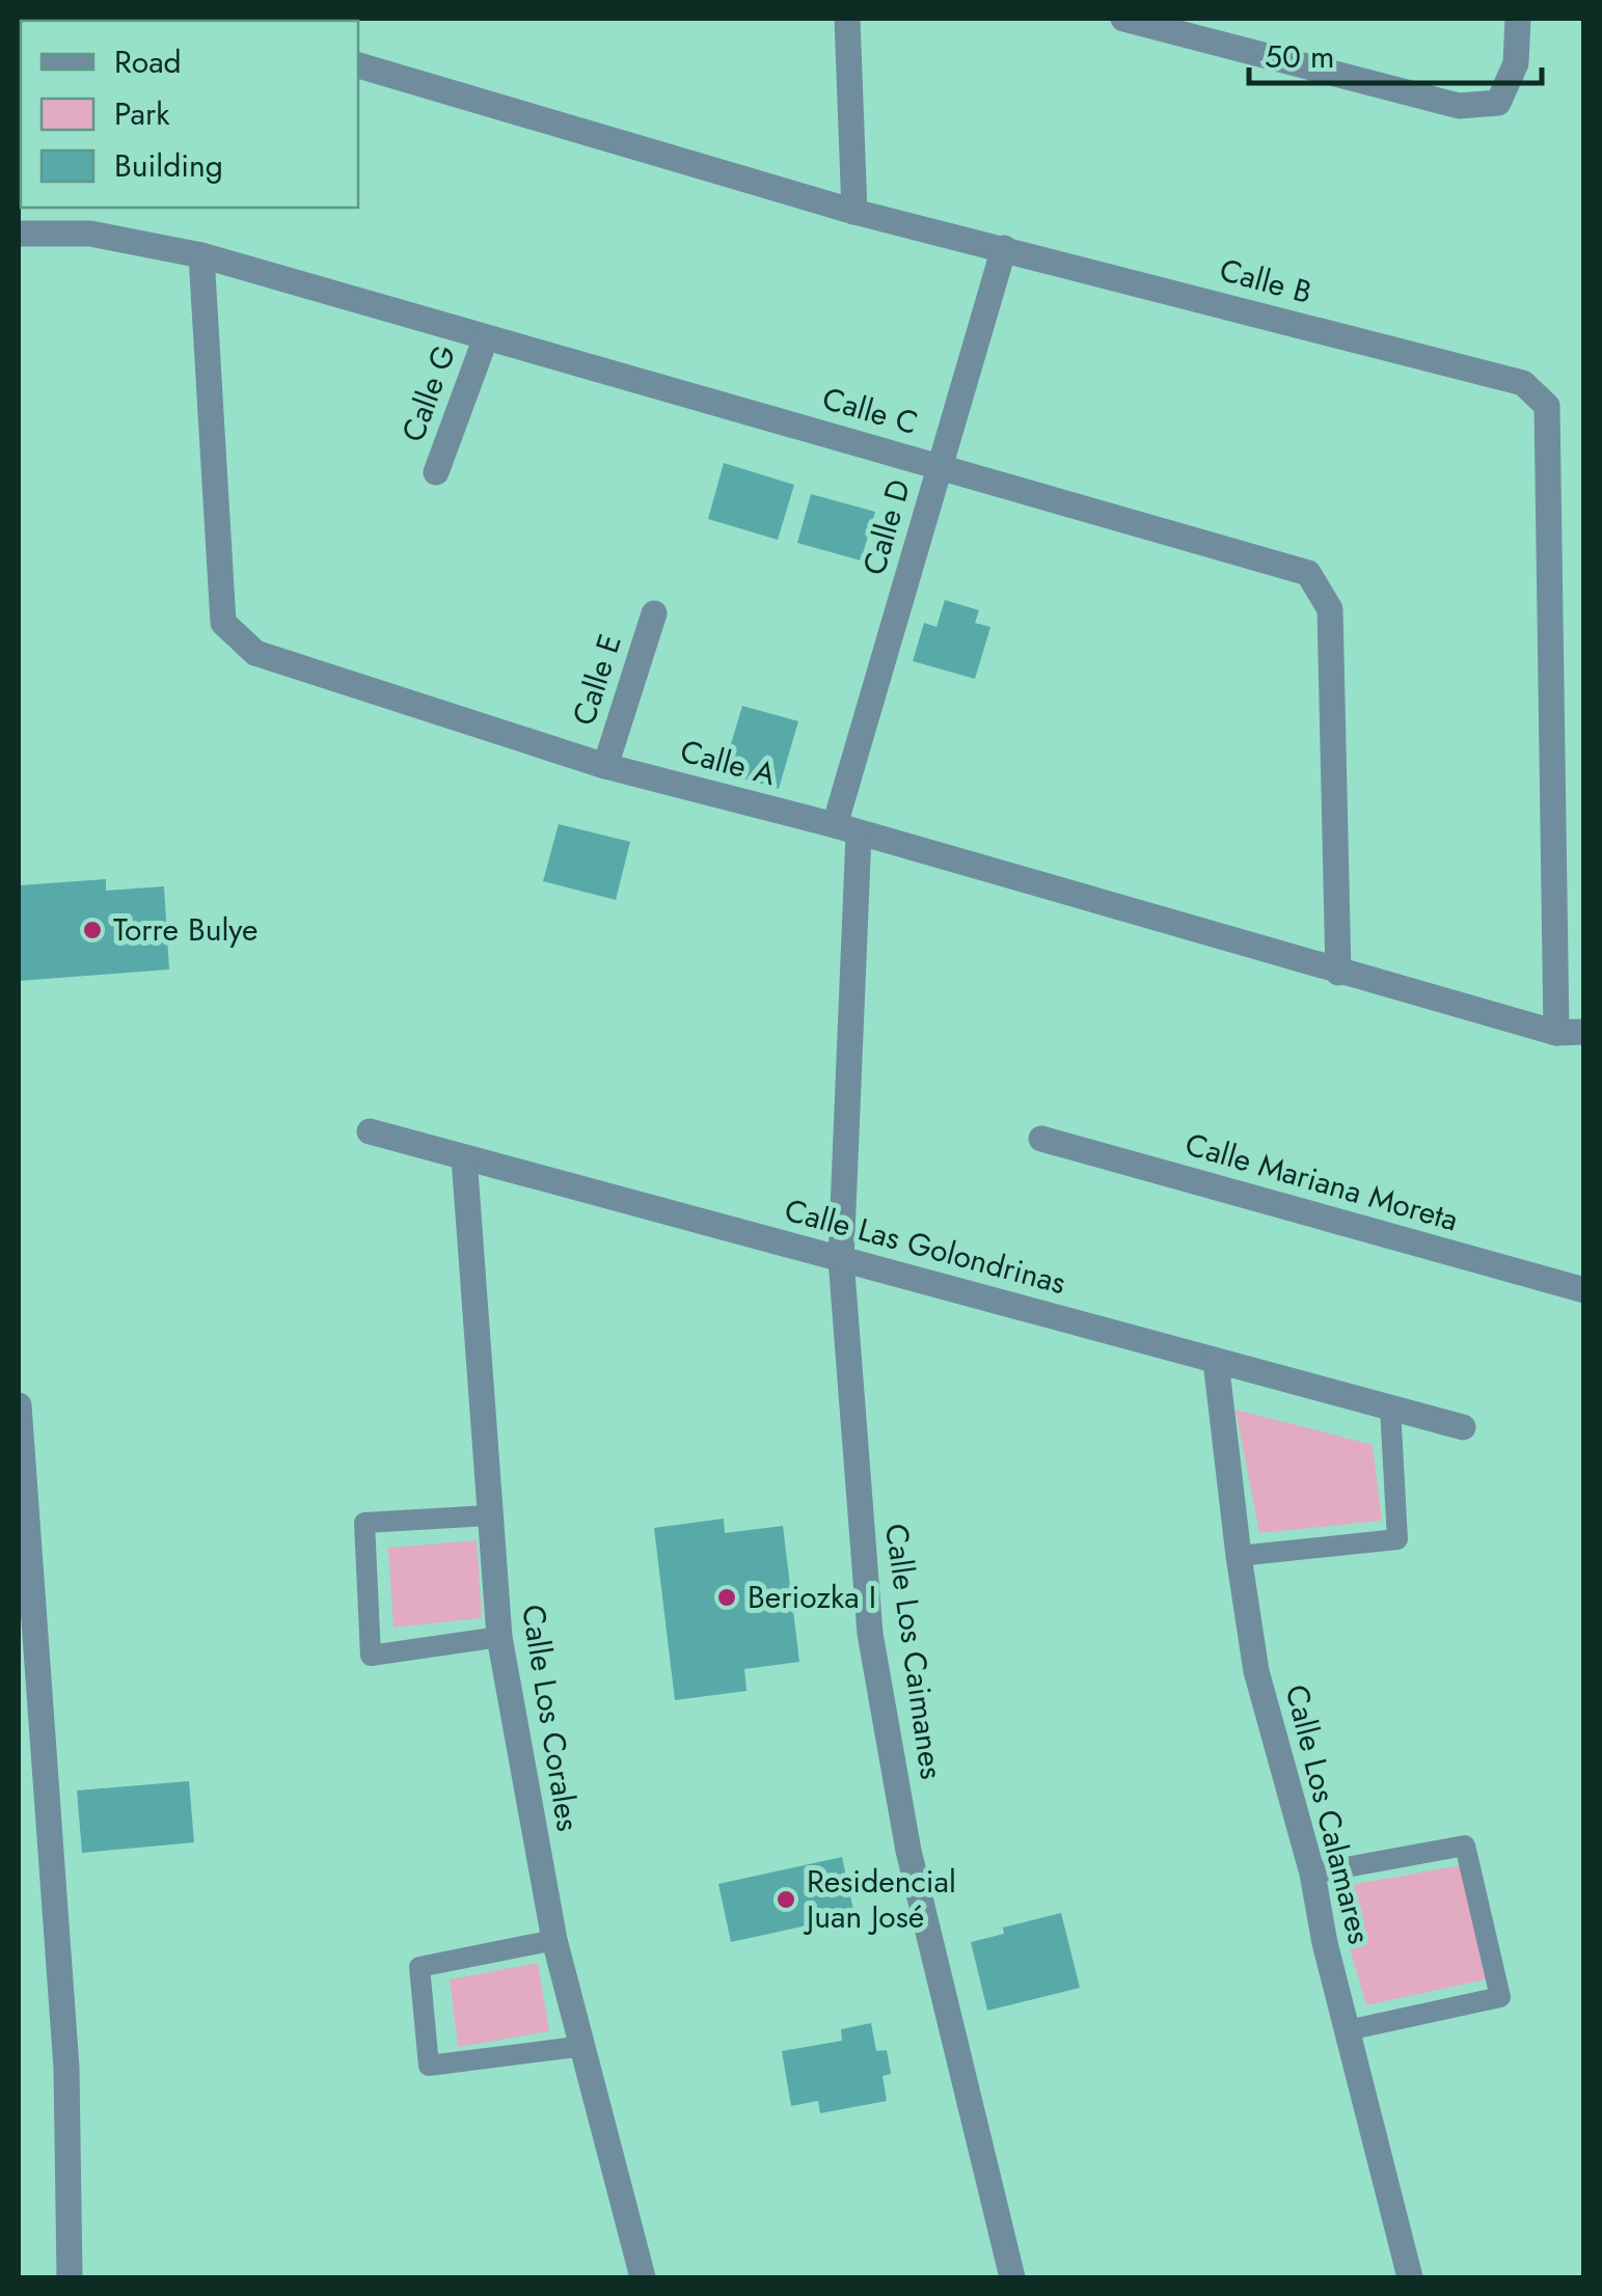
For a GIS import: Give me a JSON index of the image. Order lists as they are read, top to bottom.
{
  "streets": {
    "street": [
      "Calle B",
      "Calle G",
      "Calle C",
      "Calle D",
      "Calle E",
      "Calle A",
      "Calle Mariana Moreta",
      "Calle Las Golondrinas",
      "Calle Los Caimanes",
      "Calle Los Corales",
      "Calle Los Calamares"
    ]
  },
  "crossings": [
    ["Calle B", "Calle D"],
    ["Calle B", "Calle A"],
    ["Calle G", "Calle C"],
    ["Calle C", "Calle D"],
    ["Calle C", "Calle A"],
    ["Calle D", "Calle A"],
    ["Calle D", "Calle Los Caimanes"],
    ["Calle E", "Calle A"],
    ["Calle A", "Calle Los Caimanes"],
    ["Calle Las Golondrinas", "Calle Los Caimanes"],
    ["Calle Las Golondrinas", "Calle Los Corales"],
    ["Calle Las Golondrinas", "Calle Los Calamares"]
  ],
  "places": ["Torre Bulye", "Beriozka I", "Residencial Juan José"],
  "legend": ["Road", "Park", "Building"],
  "scale_bar": "50 m"
}
